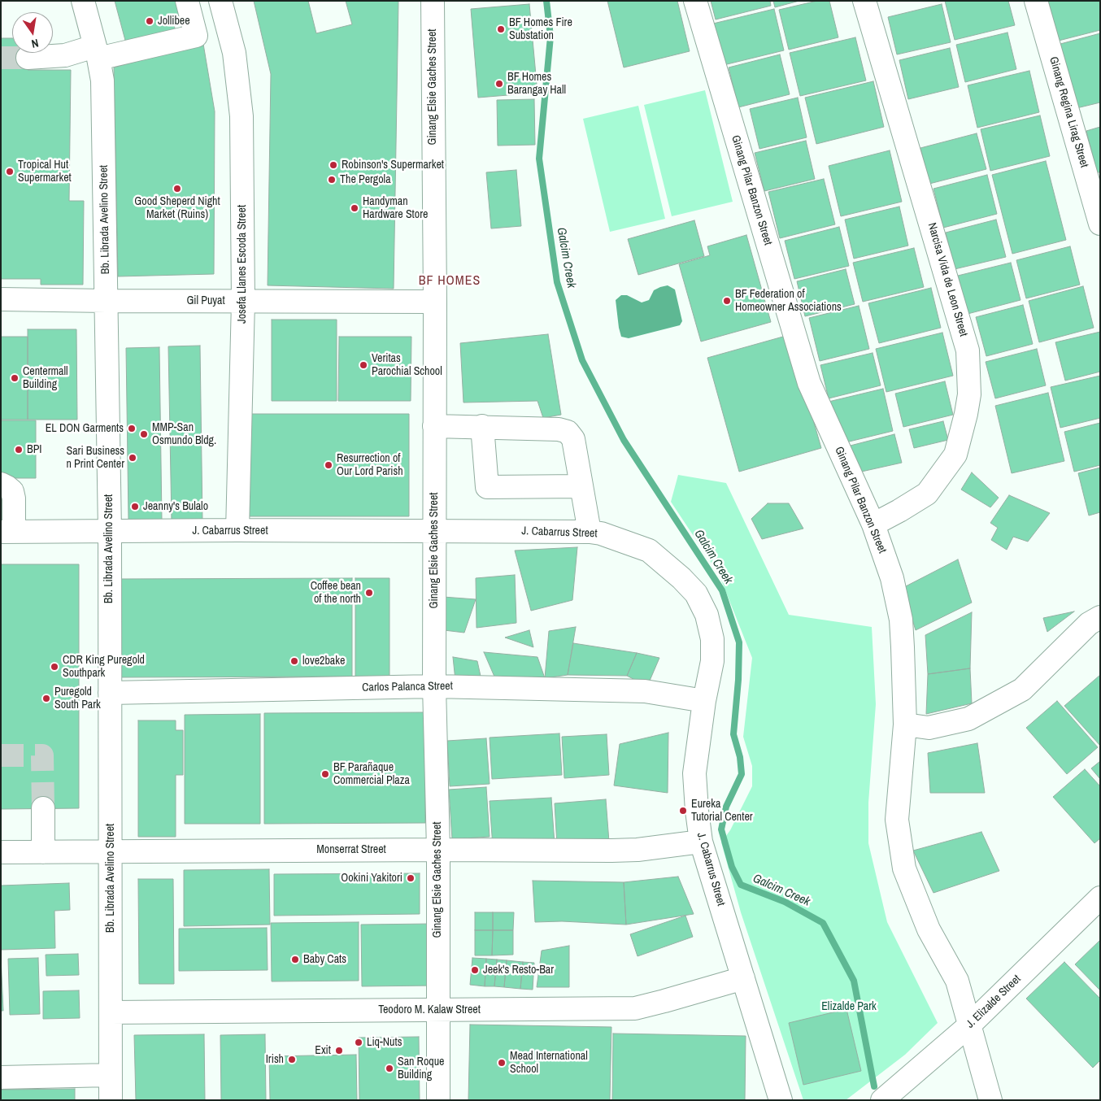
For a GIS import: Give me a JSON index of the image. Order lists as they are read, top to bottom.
{
  "streets": {
    "street": [
      "Ginang Elsie Gaches Street",
      "Ginang Regina Lirag Street",
      "Ginang Pilar Banzon Street",
      "Bb. Librada Avelino Street",
      "Josefa Llanes Escoda Street",
      "Narcisa Vida de Leon Street",
      "Gil Puyat",
      "J. Cabarrus Street",
      "Carlos Palanca Street",
      "Monserrat Street",
      "J. Elizalde Street",
      "Teodoro M. Kalaw Street"
    ]
  },
  "crossings": [
    ["Ginang Elsie Gaches Street", "Gil Puyat"],
    ["Ginang Elsie Gaches Street", "J. Cabarrus Street"],
    ["Ginang Elsie Gaches Street", "Carlos Palanca Street"],
    ["Ginang Elsie Gaches Street", "Monserrat Street"],
    ["Ginang Elsie Gaches Street", "Teodoro M. Kalaw Street"],
    ["Ginang Pilar Banzon Street", "Narcisa Vida de Leon Street"],
    ["Ginang Pilar Banzon Street", "J. Elizalde Street"],
    ["Bb. Librada Avelino Street", "Gil Puyat"],
    ["Bb. Librada Avelino Street", "J. Cabarrus Street"],
    ["Bb. Librada Avelino Street", "Carlos Palanca Street"],
    ["Bb. Librada Avelino Street", "Monserrat Street"],
    ["Bb. Librada Avelino Street", "Teodoro M. Kalaw Street"],
    ["Josefa Llanes Escoda Street", "Gil Puyat"],
    ["Josefa Llanes Escoda Street", "J. Cabarrus Street"],
    ["J. Cabarrus Street", "Carlos Palanca Street"],
    ["J. Cabarrus Street", "Monserrat Street"],
    ["J. Cabarrus Street", "Teodoro M. Kalaw Street"]
  ],
  "districts": ["BF HOMES"],
  "water": ["Galcim Creek"],
  "parks": ["Elizalde Park"],
  "places": [
    "Jollibee",
    "BF Homes Fire Substation",
    "BF Homes Barangay Hall",
    "Robinson's Supermarket",
    "Tropical Hut Supermarket",
    "The Pergola",
    "Good Sheperd Night Market (Ruins)",
    "Handyman Hardware Store",
    "BF Federation of Homeowner Associations",
    "Veritas Parochial School",
    "Centermall Building",
    "EL DON Garments",
    "MMP-San Osmundo Bldg.",
    "BPI",
    "Sari Business n Print Center",
    "Resurrection of Our Lord Parish",
    "Jeanny's Bulalo",
    "Coffee bean of the north",
    "love2bake",
    "CDR King Puregold Southpark",
    "Puregold South Park",
    "BF Parañaque Commercial Plaza",
    "Eureka Tutorial Center",
    "Ookini Yakitori",
    "Baby Cats",
    "Jeek's Resto-Bar",
    "Liq-Nuts",
    "Exit",
    "Irish",
    "Mead International School",
    "San Roque Building"
  ],
  "north": "bottom"
}
